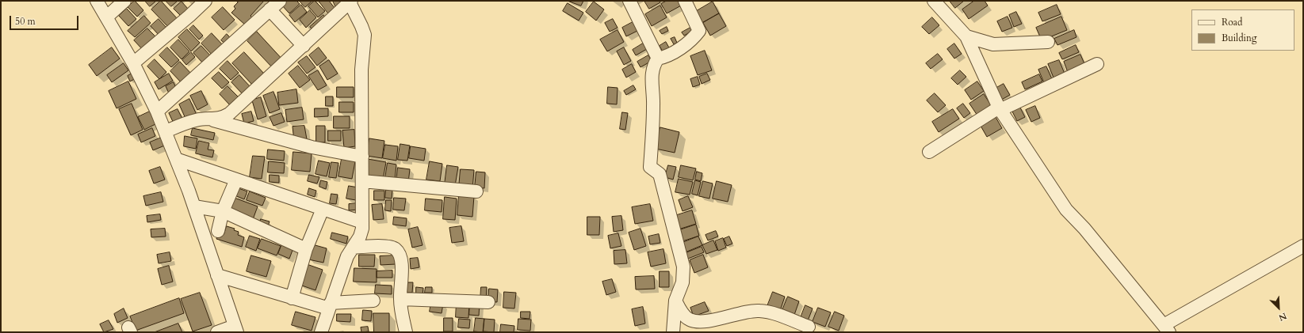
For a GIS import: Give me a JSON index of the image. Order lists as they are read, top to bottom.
{
  "legend": ["Road", "Building"],
  "scale_bar": "50 m",
  "north": "bottom right"
}
